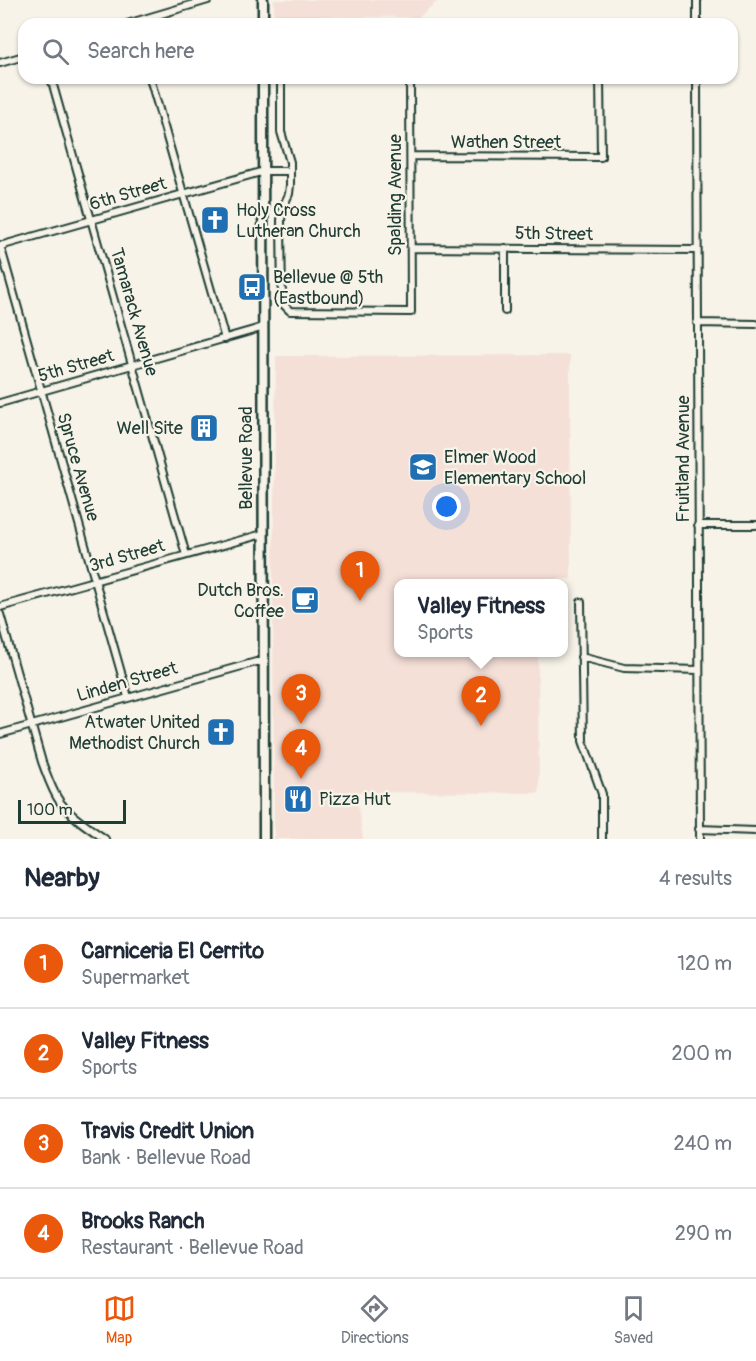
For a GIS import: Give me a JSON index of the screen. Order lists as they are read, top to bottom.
{
  "streets": {
    "main road": ["Bellevue Road"],
    "street": [
      "Wathen Street",
      "6th Street",
      "Spalding Avenue",
      "5th Street",
      "Tamarack Avenue",
      "Fruitland Avenue",
      "Spruce Avenue",
      "3rd Street",
      "Linden Street"
    ]
  },
  "crossings": [
    ["Wathen Street", "Spalding Avenue"],
    ["6th Street", "Spalding Avenue"],
    ["6th Street", "Tamarack Avenue"],
    ["6th Street", "Bellevue Road"],
    ["6th Street", "Spruce Avenue"],
    ["Spalding Avenue", "5th Street"],
    ["5th Street", "Tamarack Avenue"],
    ["5th Street", "Bellevue Road"],
    ["5th Street", "Fruitland Avenue"],
    ["5th Street", "Spruce Avenue"],
    ["Tamarack Avenue", "3rd Street"],
    ["Bellevue Road", "3rd Street"],
    ["Bellevue Road", "Linden Street"],
    ["Spruce Avenue", "3rd Street"],
    ["Spruce Avenue", "Linden Street"]
  ],
  "places": {
    "church": ["Holy Cross Lutheran Church", "Atwater United Methodist Church"],
    "bus stop": ["Bellevue @ 5th (Eastbound)"],
    "building": ["Well Site"],
    "school or university": ["Elmer Wood Elementary School"],
    "cafe": ["Dutch Bros. Coffee"],
    "restaurant": ["Pizza Hut"]
  },
  "scale_bar": "100 m",
  "page": {
    "search": "Search here",
    "pins": [
      "1",
      "3",
      "2",
      "4"
    ],
    "popup": ["Valley Fitness", "Sports"],
    "scale": "100 m",
    "heading": ["Nearby", "4 results"],
    "list": [
      {
        "mark": "1",
        "name": "Carniceria El Cerrito",
        "note": "Supermarket",
        "value": "120 m"
      },
      {
        "mark": "2",
        "name": "Valley Fitness",
        "note": "Sports",
        "value": "200 m"
      },
      {
        "mark": "3",
        "name": "Travis Credit Union",
        "note": "Bank · Bellevue Road",
        "value": "240 m"
      },
      {
        "mark": "4",
        "name": "Brooks Ranch",
        "note": "Restaurant · Bellevue Road",
        "value": "290 m"
      }
    ],
    "nav": ["Map", "Directions", "Saved"]
  }
}
